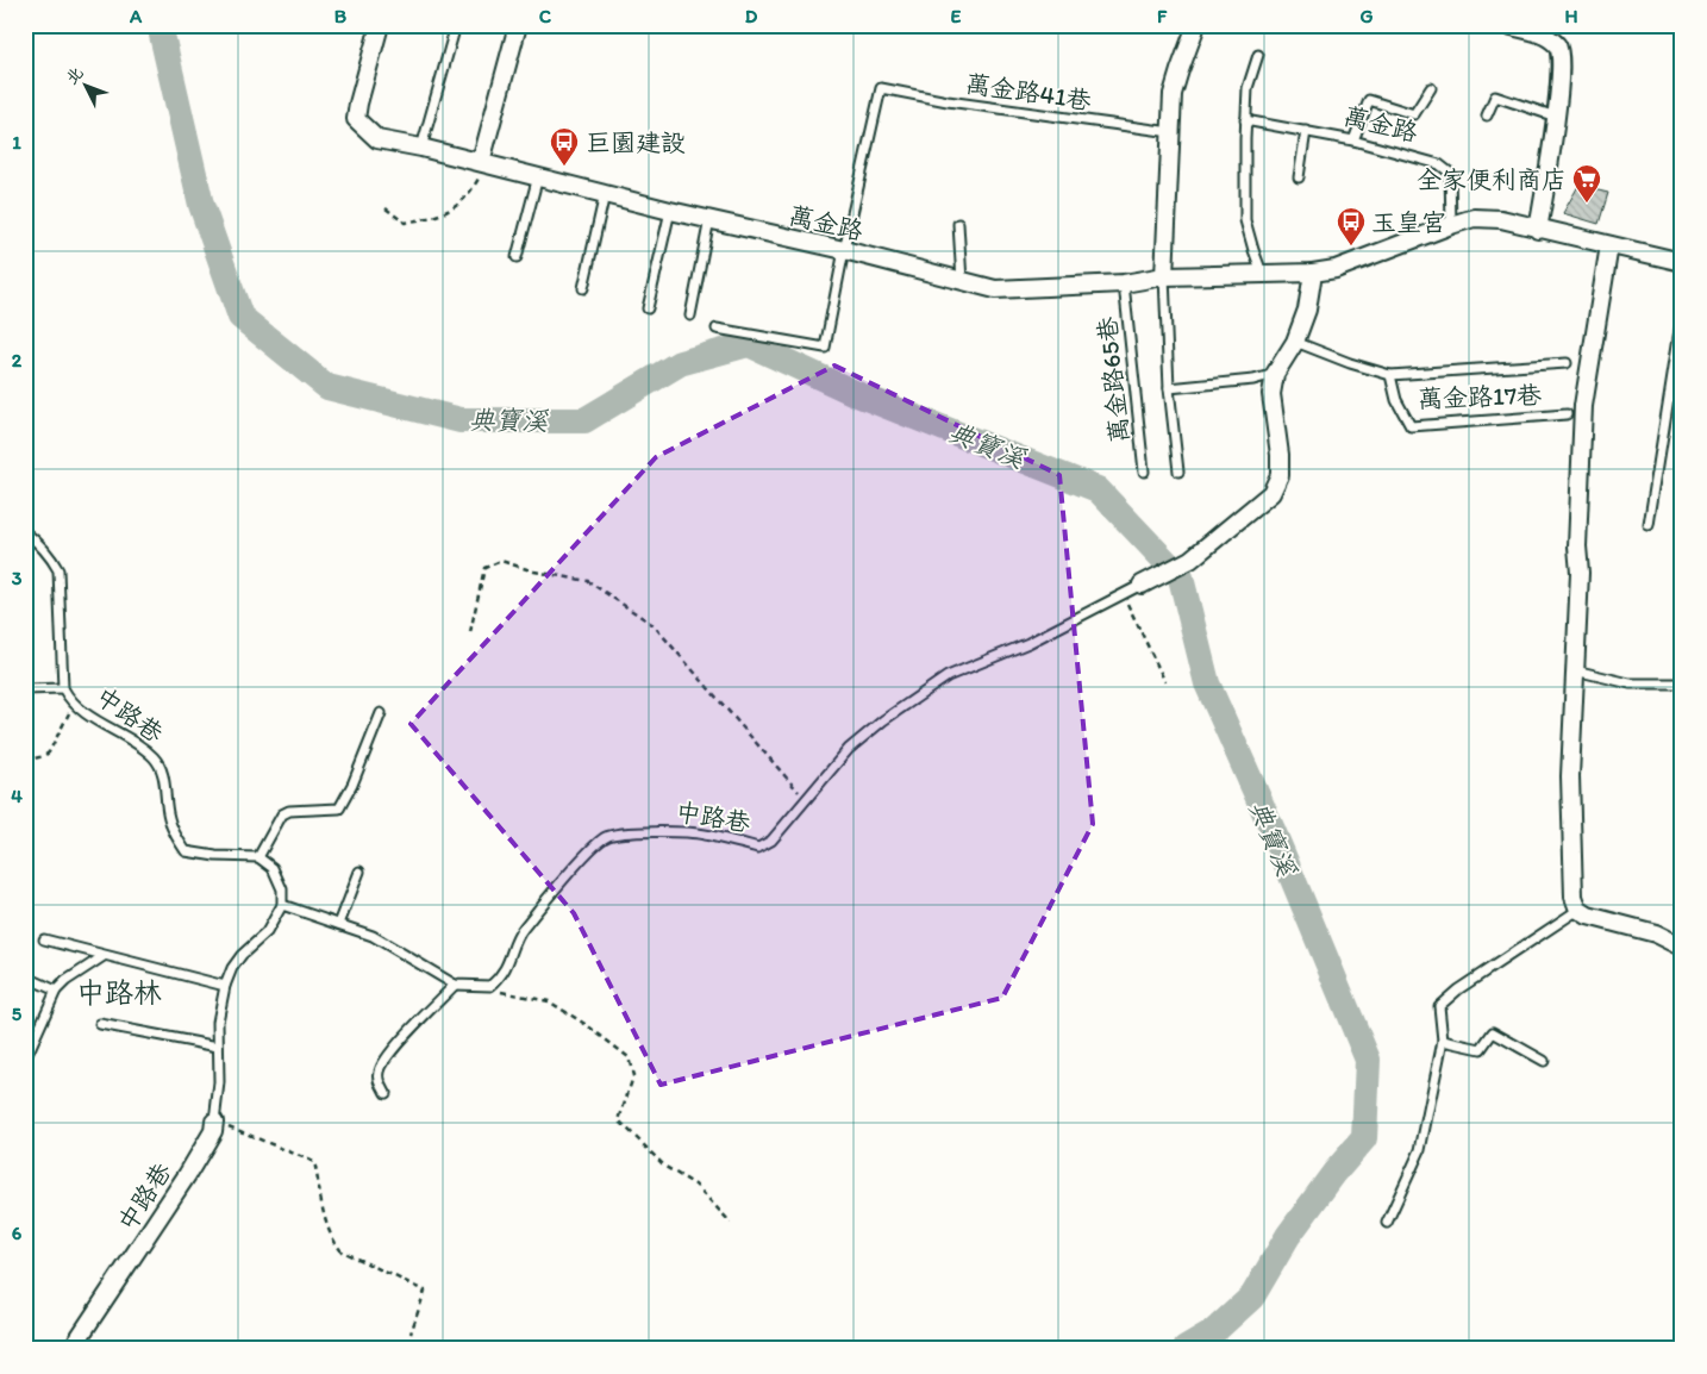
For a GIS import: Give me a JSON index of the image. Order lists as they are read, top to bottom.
{
  "streets": {
    "street": ["萬金路", "中路巷"],
    "lane": ["萬金路41巷", "萬金路65巷", "萬金路17巷"]
  },
  "crossings": [
    ["萬金路41巷", "萬金路"],
    ["萬金路", "萬金路65巷"]
  ],
  "districts": ["中路林"],
  "water": ["典寶溪"],
  "places": {
    "bus stop": ["巨園建設", "玉皇宮"],
    "supermarket": ["全家便利商店"]
  },
  "north": "top left",
  "grid": {
    "columns": [
      "A",
      "B",
      "C",
      "D",
      "E",
      "F",
      "G",
      "H"
    ],
    "rows": [
      "1",
      "2",
      "3",
      "4",
      "5",
      "6"
    ]
  }
}
